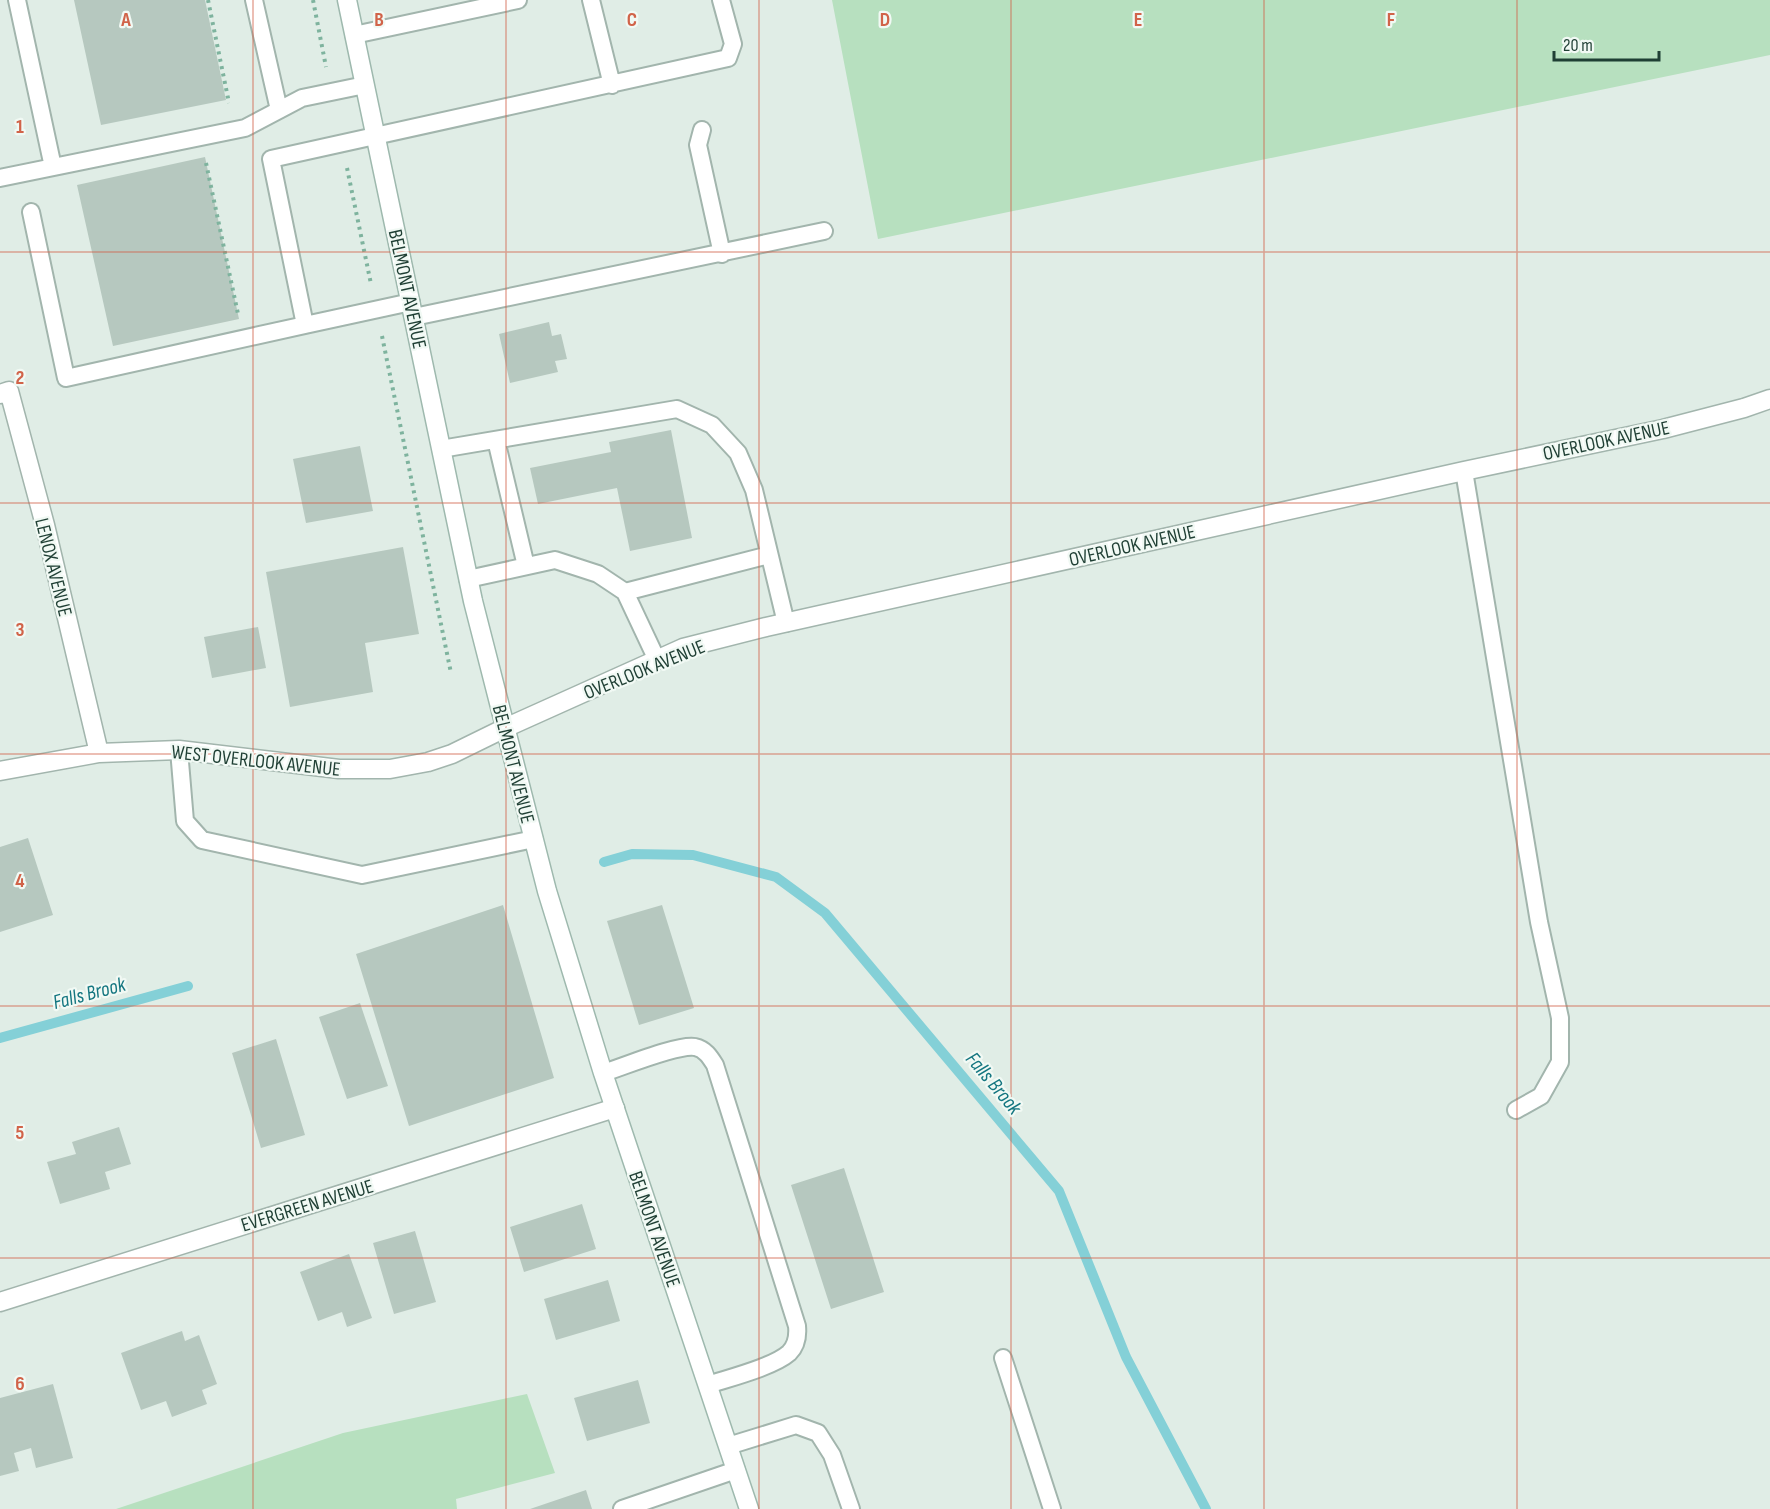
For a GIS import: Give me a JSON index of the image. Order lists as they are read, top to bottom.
{
  "streets": {
    "street": [
      "BELMONT AVENUE",
      "OVERLOOK AVENUE",
      "LENOX AVENUE",
      "WEST OVERLOOK AVENUE",
      "EVERGREEN AVENUE"
    ]
  },
  "crossings": [
    ["BELMONT AVENUE", "OVERLOOK AVENUE"],
    ["BELMONT AVENUE", "WEST OVERLOOK AVENUE"],
    ["BELMONT AVENUE", "EVERGREEN AVENUE"],
    ["OVERLOOK AVENUE", "WEST OVERLOOK AVENUE"],
    ["LENOX AVENUE", "WEST OVERLOOK AVENUE"]
  ],
  "water": ["Falls Brook"],
  "scale_bar": "20 m",
  "grid": {
    "columns": [
      "A",
      "B",
      "C",
      "D",
      "E",
      "F"
    ],
    "rows": [
      "1",
      "2",
      "3",
      "4",
      "5",
      "6"
    ]
  }
}
